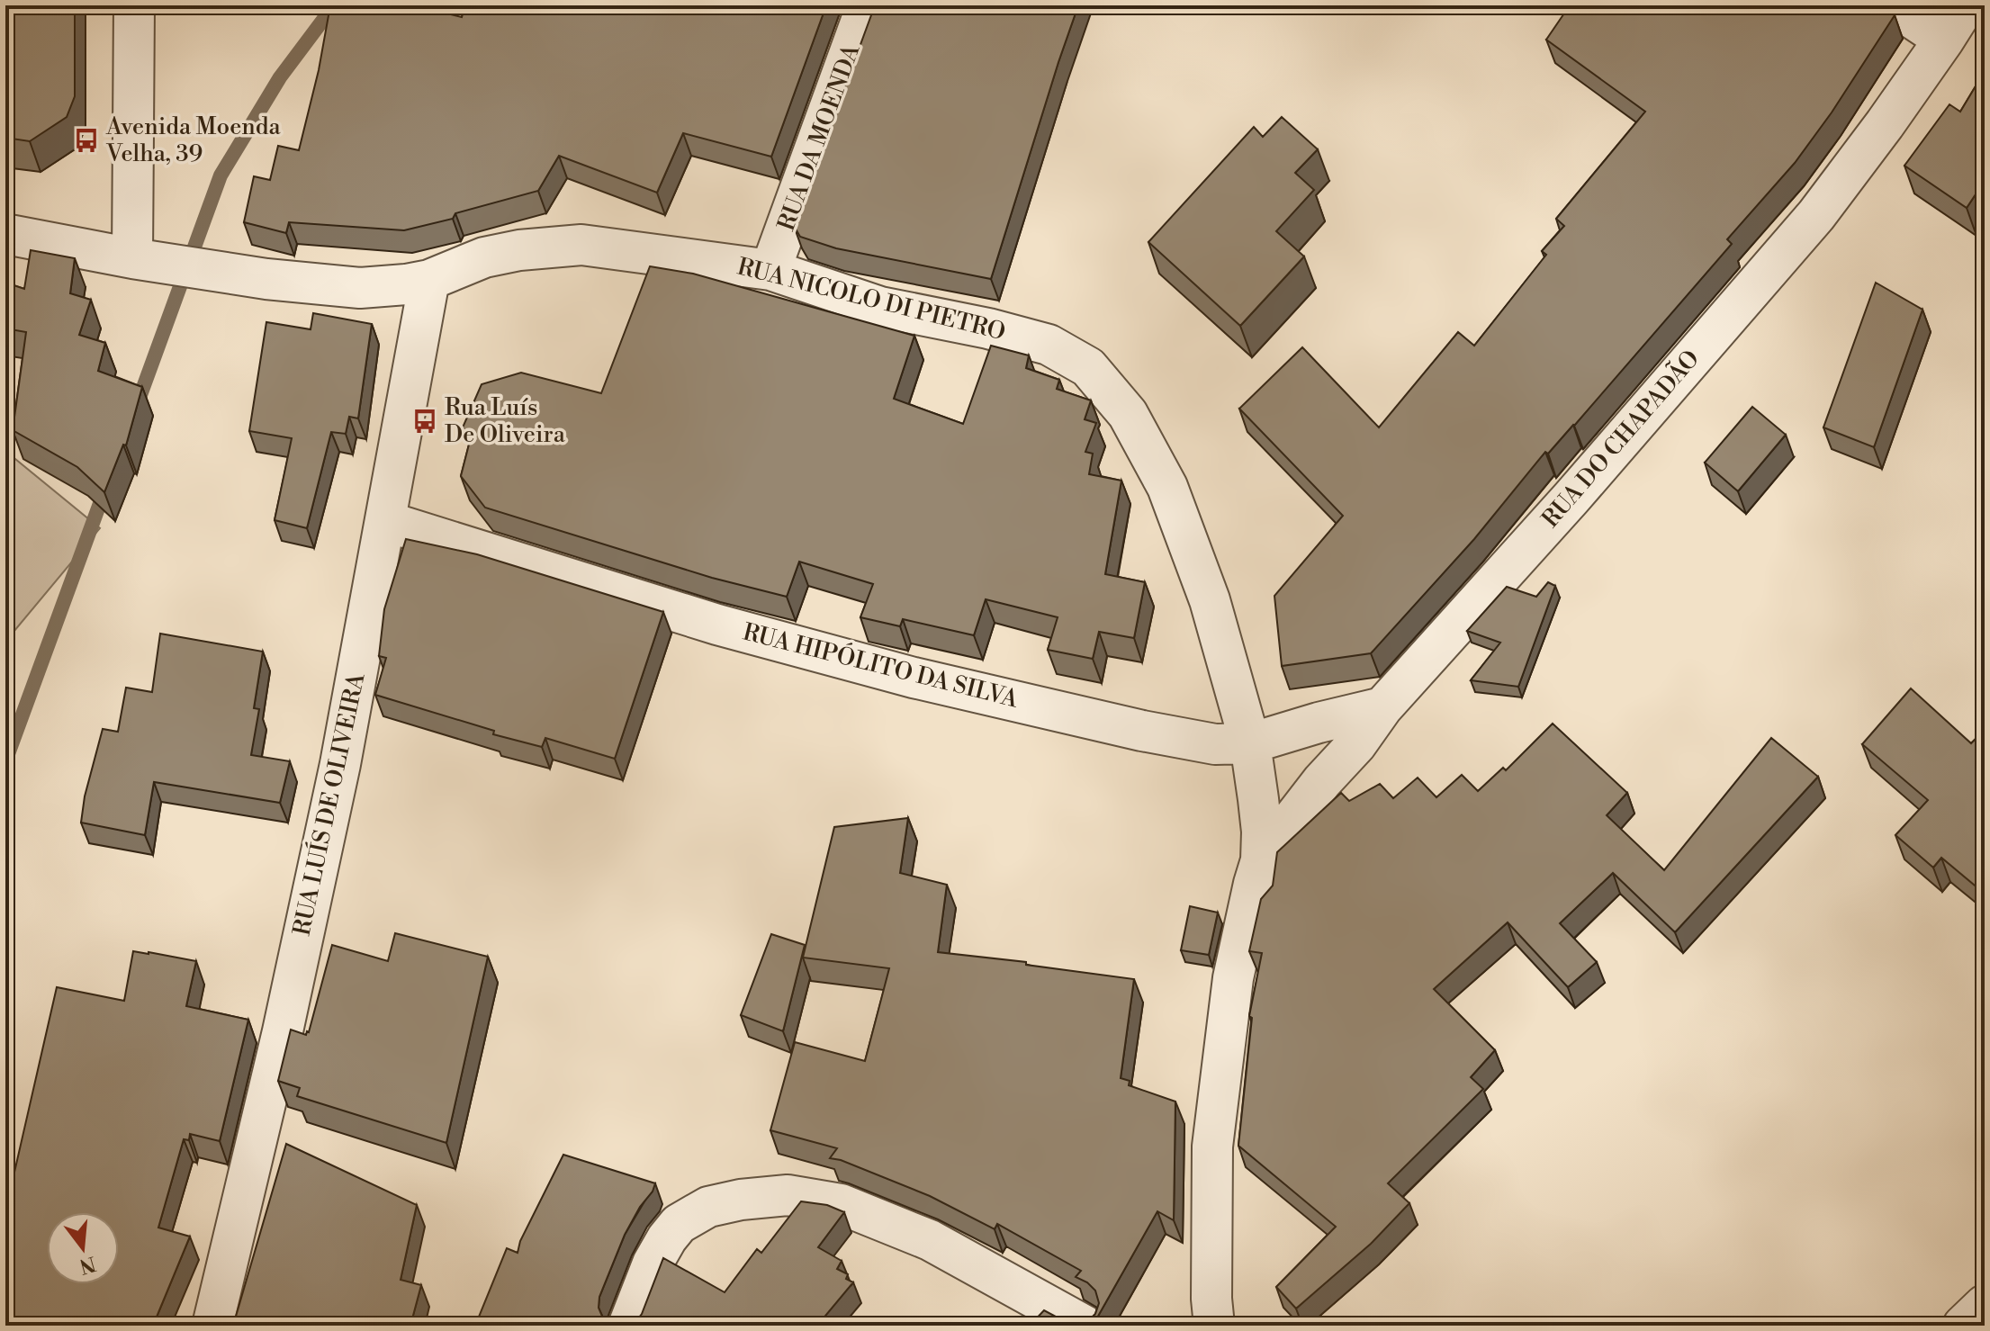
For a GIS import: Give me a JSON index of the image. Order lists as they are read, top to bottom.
{
  "streets": {
    "street": [
      "RUA DA MOENDA",
      "RUA NICOLO DI PIETRO",
      "RUA DO CHAPADÃO",
      "RUA HIPÓLITO DA SILVA",
      "RUA LUÍS DE OLIVEIRA"
    ]
  },
  "crossings": [
    ["RUA DA MOENDA", "RUA NICOLO DI PIETRO"],
    ["RUA NICOLO DI PIETRO", "RUA DO CHAPADÃO"],
    ["RUA NICOLO DI PIETRO", "RUA HIPÓLITO DA SILVA"],
    ["RUA NICOLO DI PIETRO", "RUA LUÍS DE OLIVEIRA"],
    ["RUA DO CHAPADÃO", "RUA HIPÓLITO DA SILVA"],
    ["RUA HIPÓLITO DA SILVA", "RUA LUÍS DE OLIVEIRA"]
  ],
  "places": {
    "bus stop": ["Avenida Moenda Velha, 39", "Rua Luís De Oliveira"]
  },
  "north": "bottom"
}
